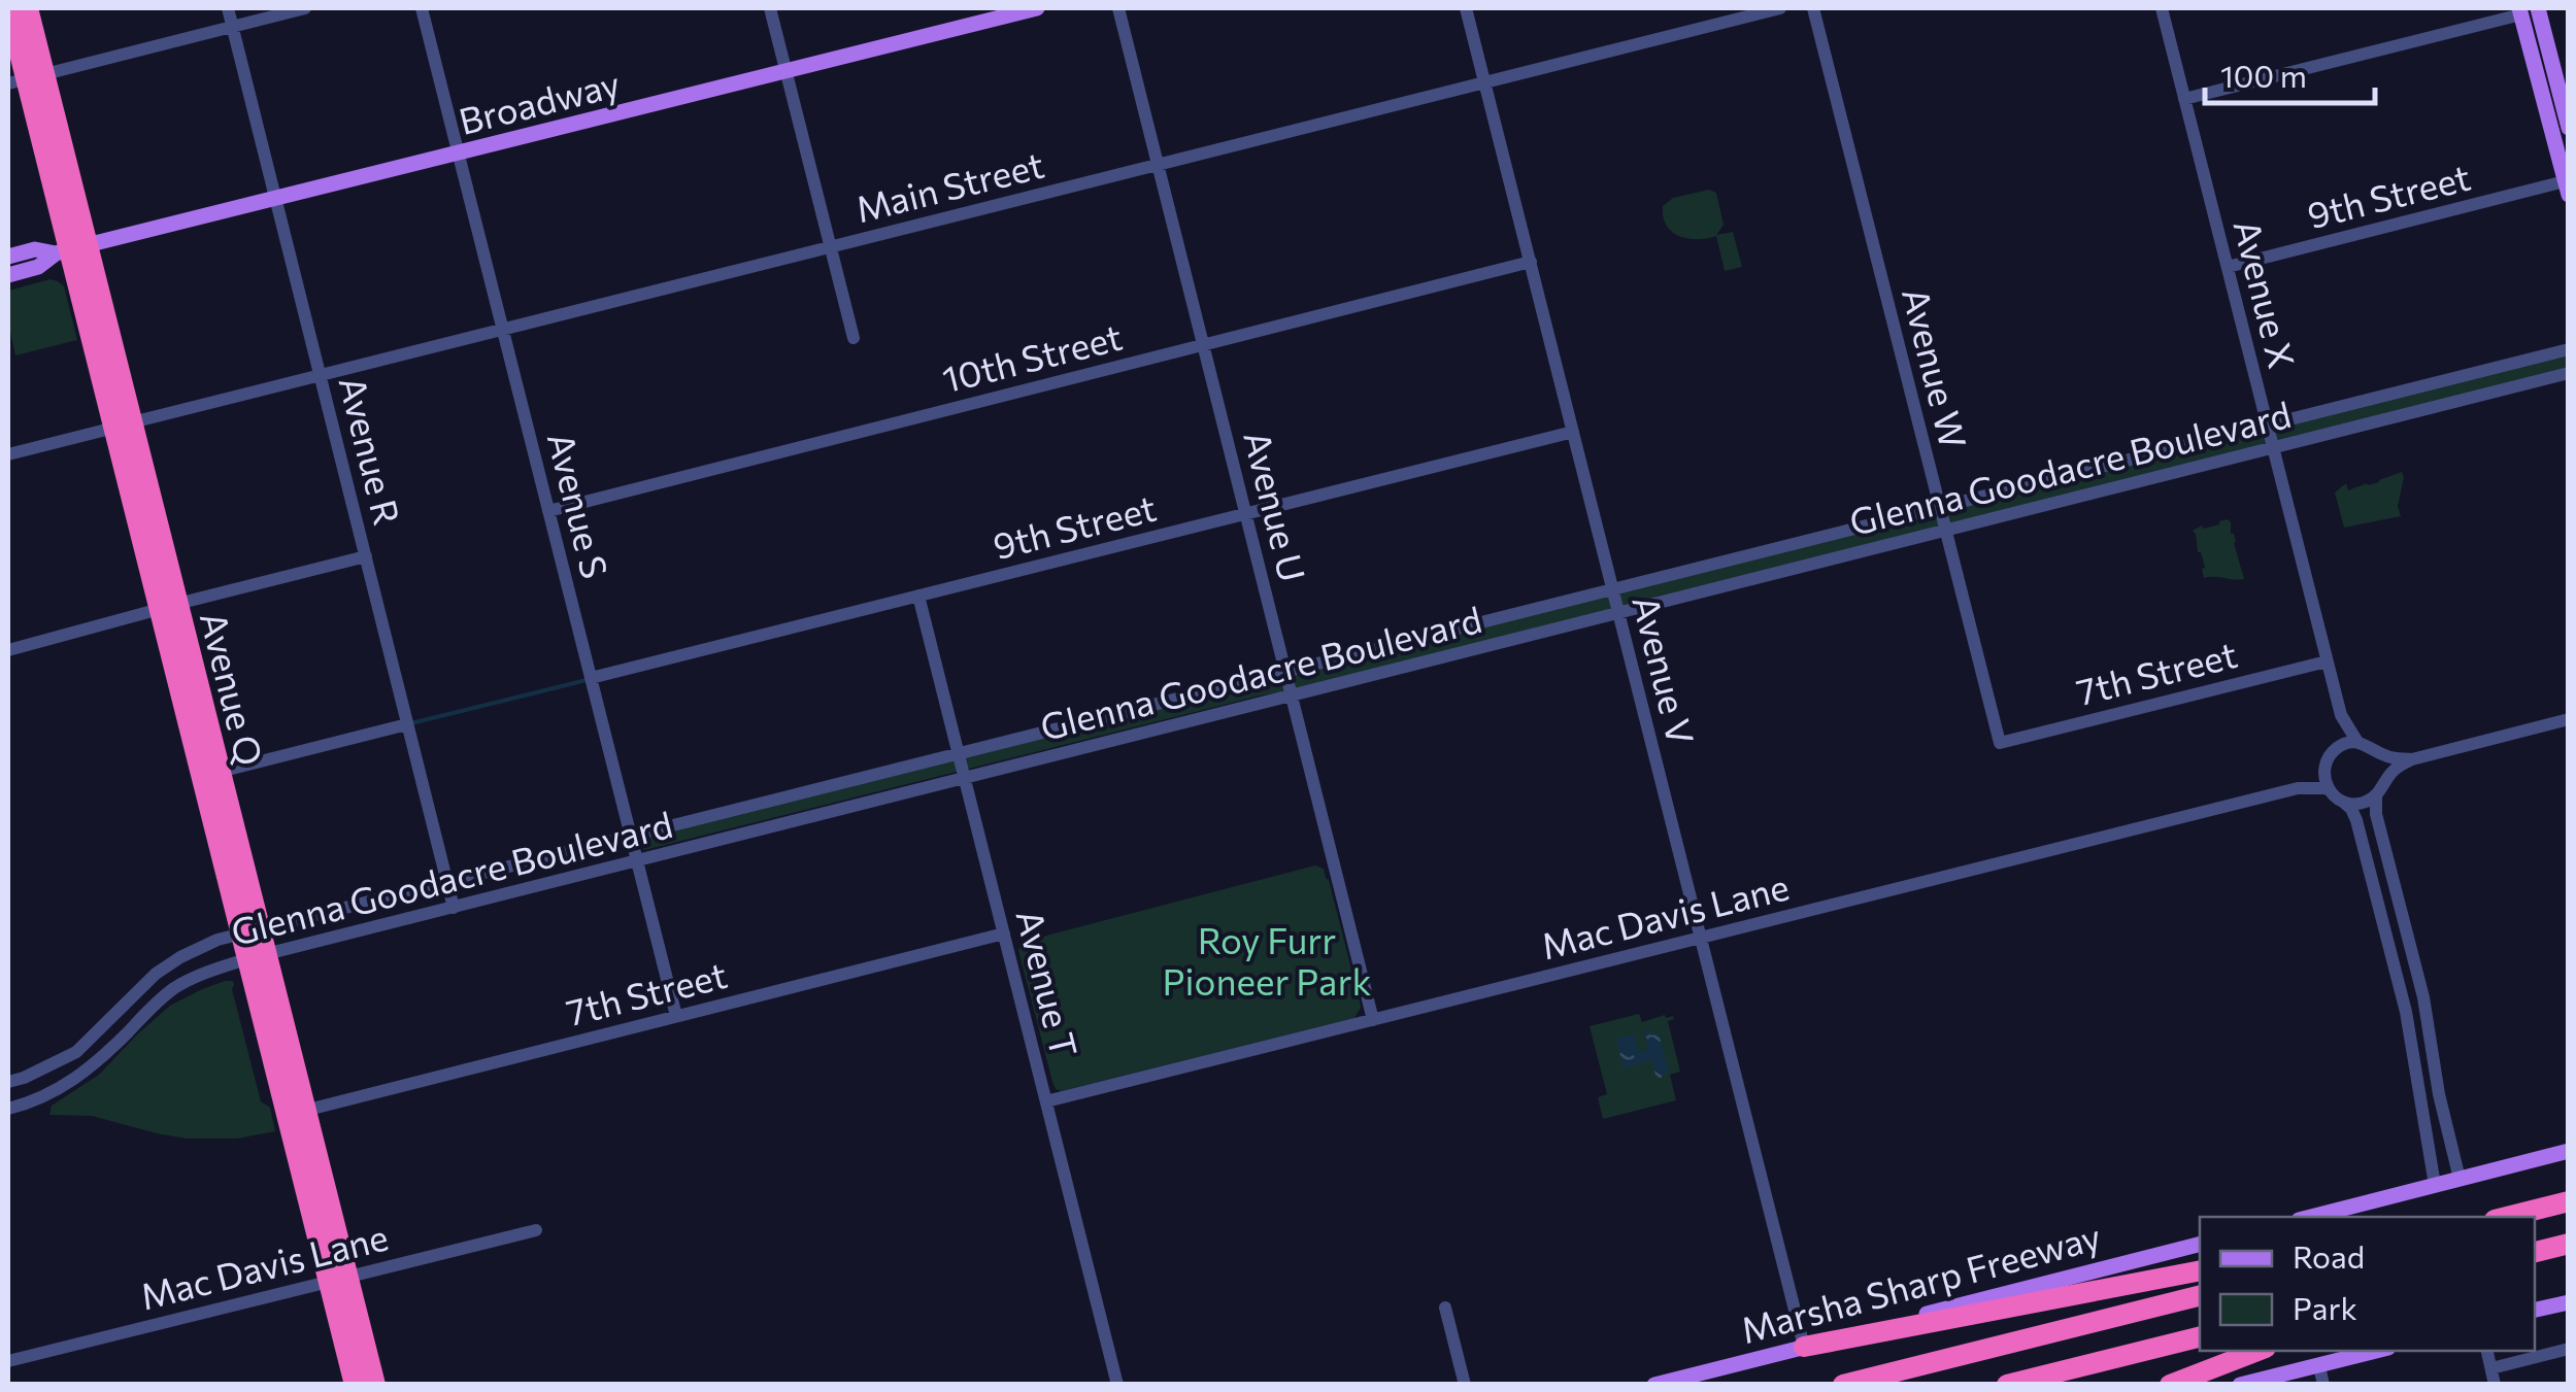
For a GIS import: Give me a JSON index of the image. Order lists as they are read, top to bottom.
{
  "streets": {
    "highway": ["Avenue Q"],
    "main road": ["Broadway", "Marsha Sharp Freeway"],
    "street": [
      "Main Street",
      "9th Street",
      "Avenue X",
      "10th Street",
      "Avenue W",
      "Avenue R",
      "Glenna Goodacre Boulevard",
      "Avenue S",
      "Avenue U",
      "Avenue V",
      "7th Street",
      "Mac Davis Lane",
      "Avenue T"
    ]
  },
  "crossings": [
    ["Broadway", "Avenue R"],
    ["Broadway", "Avenue S"],
    ["Broadway", "Avenue Q"],
    ["Main Street", "Avenue R"],
    ["Main Street", "Avenue S"],
    ["Main Street", "Avenue U"],
    ["Main Street", "Avenue V"],
    ["Main Street", "Avenue Q"],
    ["9th Street", "Avenue X"],
    ["9th Street", "Avenue S"],
    ["9th Street", "Avenue U"],
    ["9th Street", "Avenue V"],
    ["9th Street", "Avenue T"],
    ["Avenue X", "Glenna Goodacre Boulevard"],
    ["Avenue X", "7th Street"],
    ["10th Street", "Avenue S"],
    ["10th Street", "Avenue U"],
    ["10th Street", "Avenue V"],
    ["Avenue W", "Glenna Goodacre Boulevard"],
    ["Avenue W", "7th Street"],
    ["Avenue R", "Glenna Goodacre Boulevard"],
    ["Glenna Goodacre Boulevard", "Avenue S"],
    ["Glenna Goodacre Boulevard", "Avenue U"],
    ["Glenna Goodacre Boulevard", "Avenue V"],
    ["Glenna Goodacre Boulevard", "Avenue Q"],
    ["Glenna Goodacre Boulevard", "Avenue T"],
    ["Avenue S", "7th Street"],
    ["Avenue U", "Mac Davis Lane"],
    ["Avenue V", "Mac Davis Lane"],
    ["Avenue V", "Marsha Sharp Freeway"],
    ["7th Street", "Avenue Q"],
    ["7th Street", "Avenue T"],
    ["Avenue Q", "Mac Davis Lane"],
    ["Mac Davis Lane", "Avenue T"]
  ],
  "parks": ["Roy Furr Pioneer Park"],
  "legend": ["Road", "Park"],
  "scale_bar": "100 m"
}
